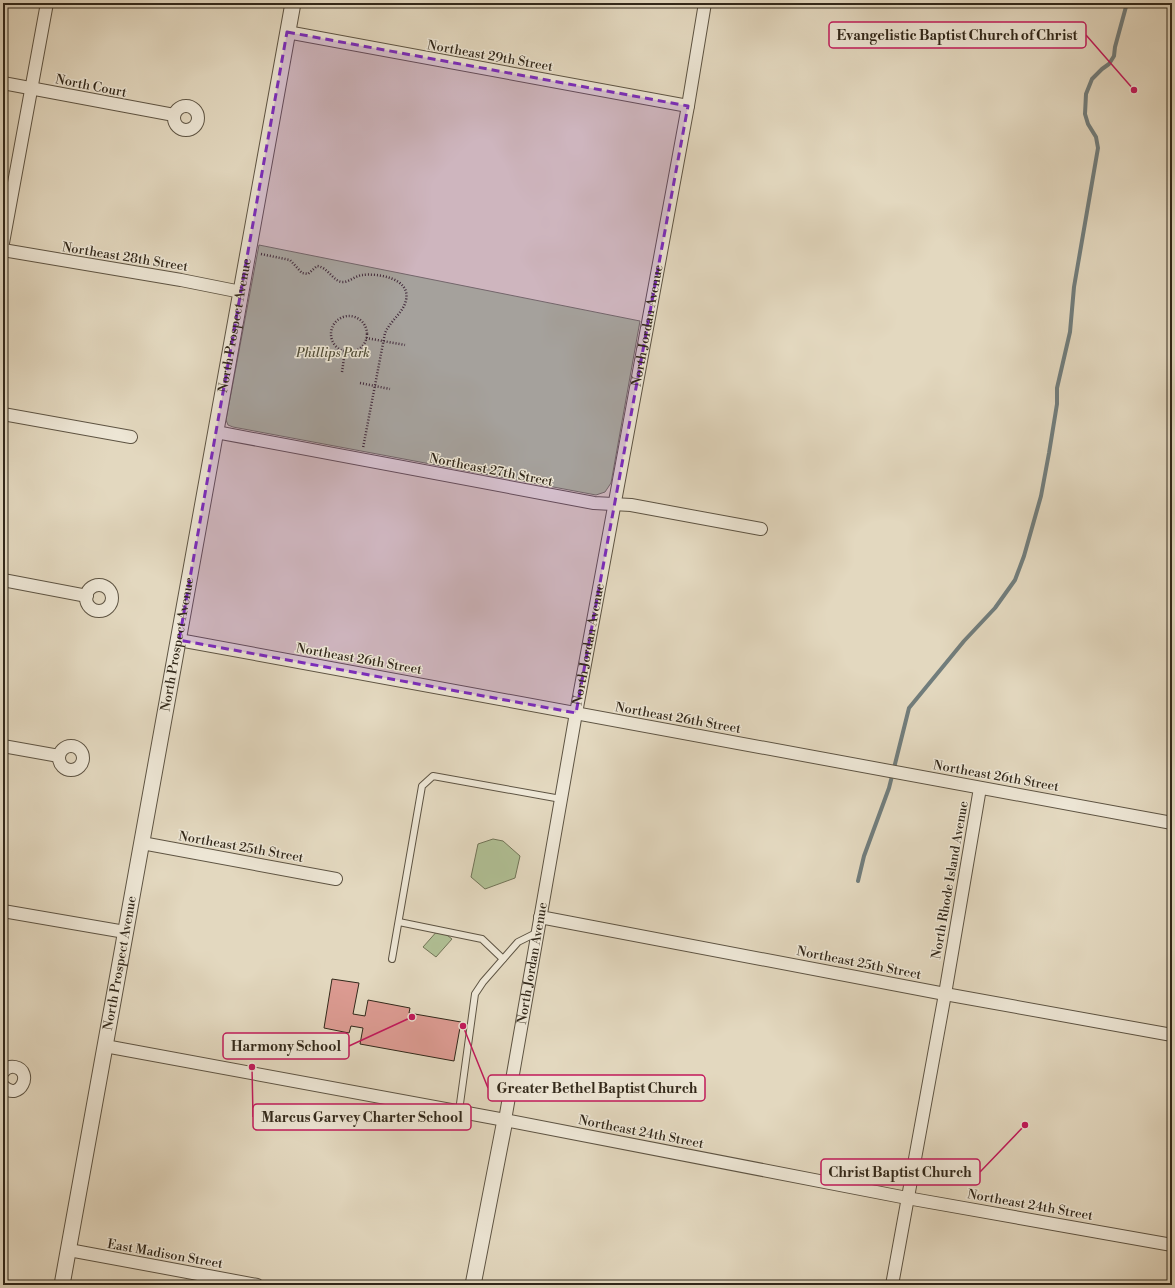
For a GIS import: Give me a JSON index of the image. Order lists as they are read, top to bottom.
{
  "streets": {
    "street": [
      "Northeast 29th Street",
      "North Court",
      "Northeast 28th Street",
      "North Prospect Avenue",
      "North Jordan Avenue",
      "Northeast 27th Street",
      "Northeast 26th Street",
      "Northeast 25th Street",
      "North Rhode Island Avenue",
      "Northeast 24th Street",
      "East Madison Street"
    ]
  },
  "crossings": [
    ["Northeast 29th Street", "North Prospect Avenue"],
    ["Northeast 29th Street", "North Jordan Avenue"],
    ["Northeast 28th Street", "North Prospect Avenue"],
    ["North Prospect Avenue", "Northeast 27th Street"],
    ["North Prospect Avenue", "Northeast 26th Street"],
    ["North Prospect Avenue", "Northeast 25th Street"],
    ["North Prospect Avenue", "Northeast 24th Street"],
    ["North Prospect Avenue", "East Madison Street"],
    ["North Jordan Avenue", "Northeast 27th Street"],
    ["North Jordan Avenue", "Northeast 26th Street"],
    ["North Jordan Avenue", "Northeast 25th Street"],
    ["North Jordan Avenue", "Northeast 24th Street"],
    ["Northeast 26th Street", "North Rhode Island Avenue"],
    ["Northeast 25th Street", "North Rhode Island Avenue"],
    ["North Rhode Island Avenue", "Northeast 24th Street"]
  ],
  "parks": ["Phillips Park"],
  "places": [
    "Evangelistic Baptist Church of Christ",
    "Harmony School",
    "Greater Bethel Baptist Church",
    "Marcus Garvey Charter School",
    "Christ Baptist Church"
  ]
}
